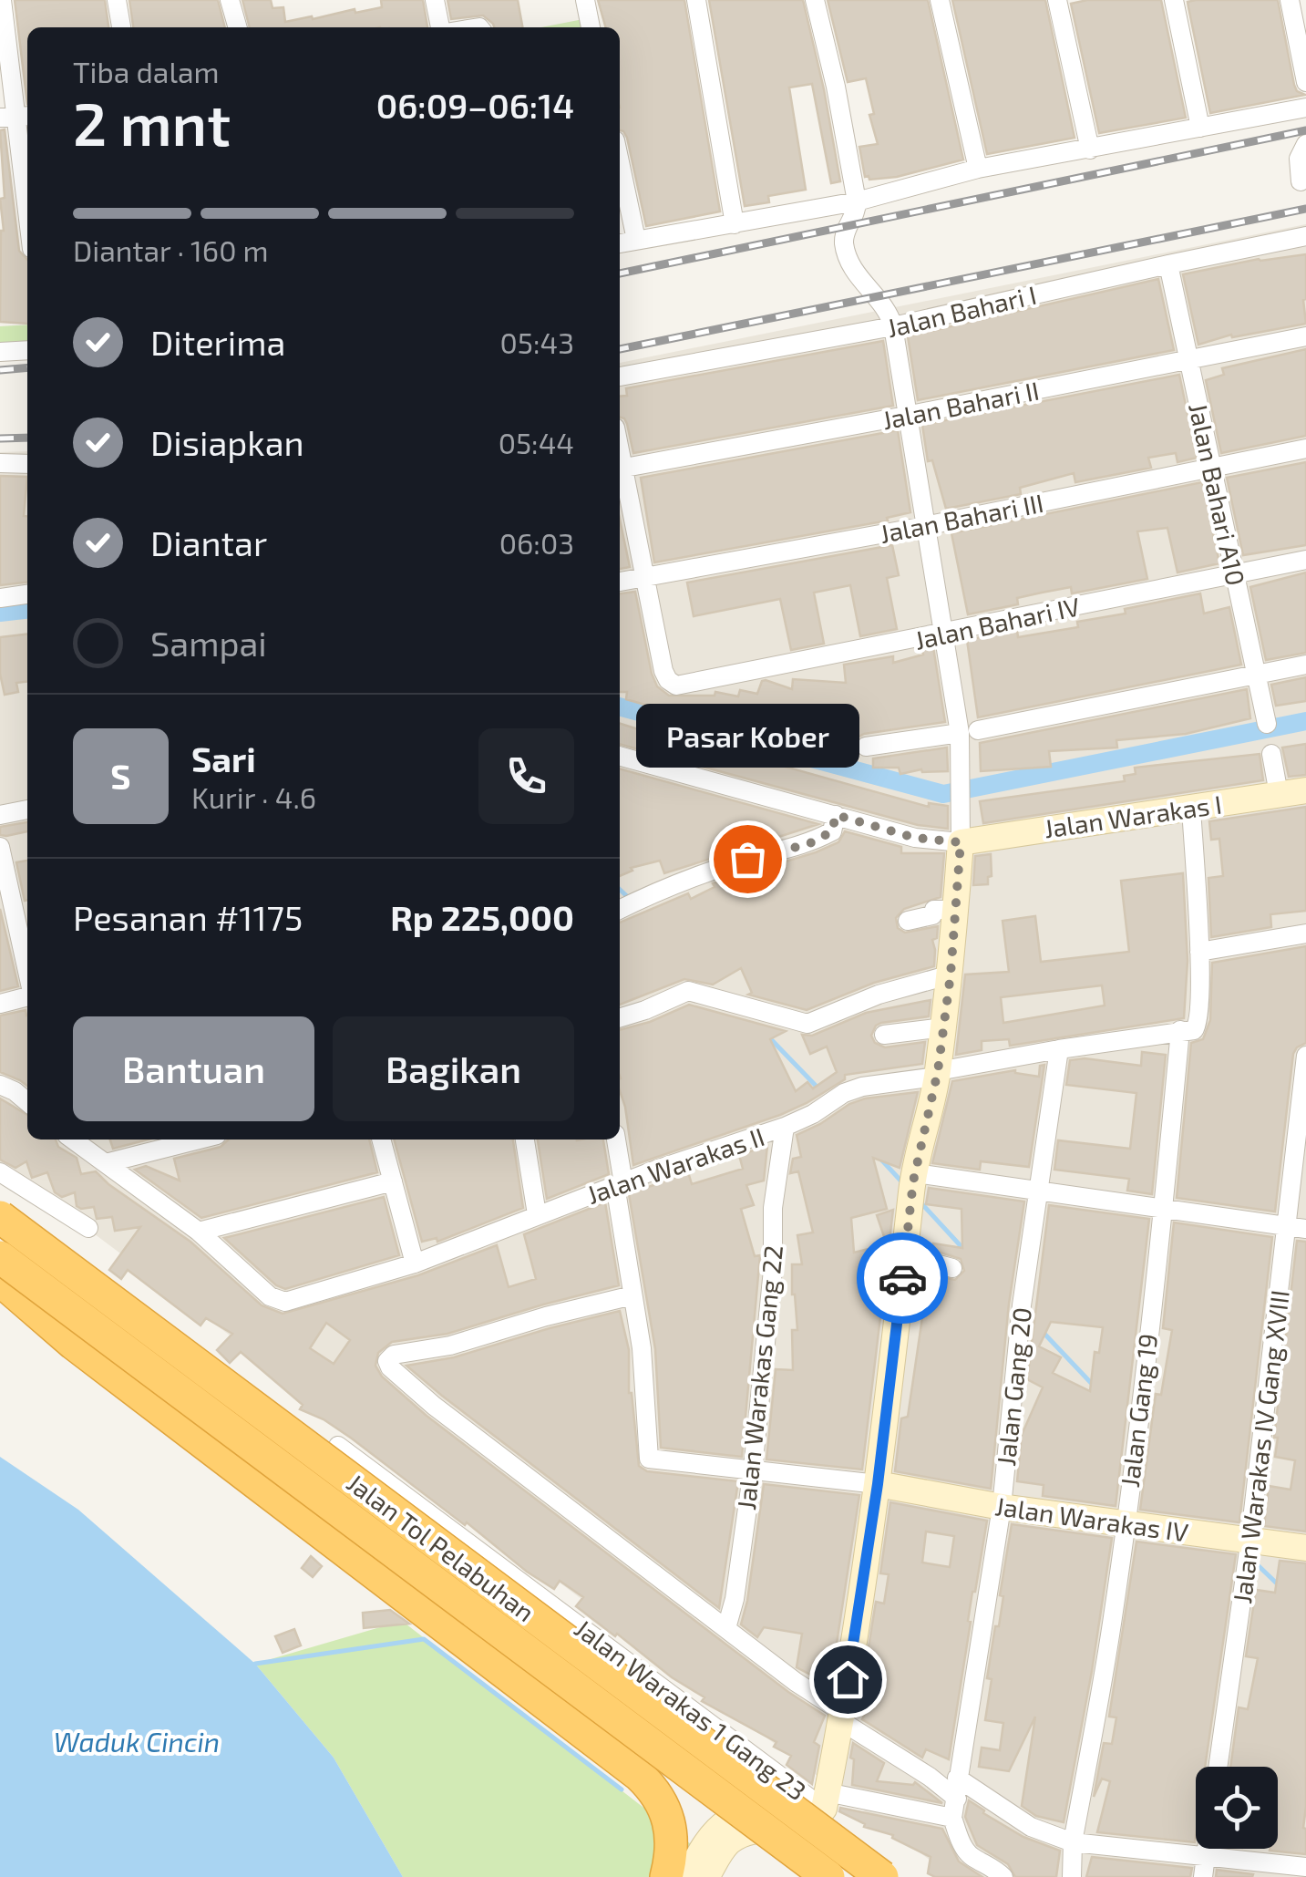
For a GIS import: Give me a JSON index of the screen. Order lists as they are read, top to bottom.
{
  "streets": {
    "highway": ["Jalan Tol Pelabuhan"],
    "street": [
      "Jalan Bahari I",
      "Jalan Bahari II",
      "Jalan Bahari A10",
      "Jalan Bahari III",
      "Jalan Bahari IV",
      "Jalan Warakas I",
      "Jalan Warakas II",
      "Jalan Warakas Gang 22",
      "Jalan Gang 20",
      "Jalan Gang 19",
      "Jalan Warakas IV Gang XVIII",
      "Jalan Warakas IV",
      "Jalan Warakas 1 Gang 23"
    ]
  },
  "crossings": [
    ["Jalan Bahari I", "Jalan Bahari A10"],
    ["Jalan Bahari II", "Jalan Bahari A10"],
    ["Jalan Bahari A10", "Jalan Bahari III"],
    ["Jalan Bahari A10", "Jalan Bahari IV"],
    ["Jalan Bahari III", "Jalan Bahari IV"],
    ["Jalan Warakas II", "Jalan Warakas Gang 22"],
    ["Jalan Warakas II", "Jalan Gang 20"],
    ["Jalan Warakas II", "Jalan Gang 19"],
    ["Jalan Gang 20", "Jalan Warakas IV"],
    ["Jalan Gang 19", "Jalan Warakas IV"],
    ["Jalan Warakas IV Gang XVIII", "Jalan Warakas IV"]
  ],
  "water": ["Waduk Cincin"],
  "places": ["Pasar Kober"],
  "page": {
    "heading": ["2 mnt", "Tiba dalam", "06:09–06:14"],
    "panel": [
      "Sari",
      "Kurir · 4.6",
      "Pesanan #1175",
      "Rp 225,000"
    ],
    "bar": "Diantar · 160 m",
    "list": [
      ["Diterima", "05:43"],
      ["Disiapkan", "05:44"],
      ["Diantar", "06:03"],
      "Sampai"
    ],
    "bubble": "Pasar Kober",
    "round": "S",
    "buttons": ["Bantuan", "Bagikan"]
  }
}
